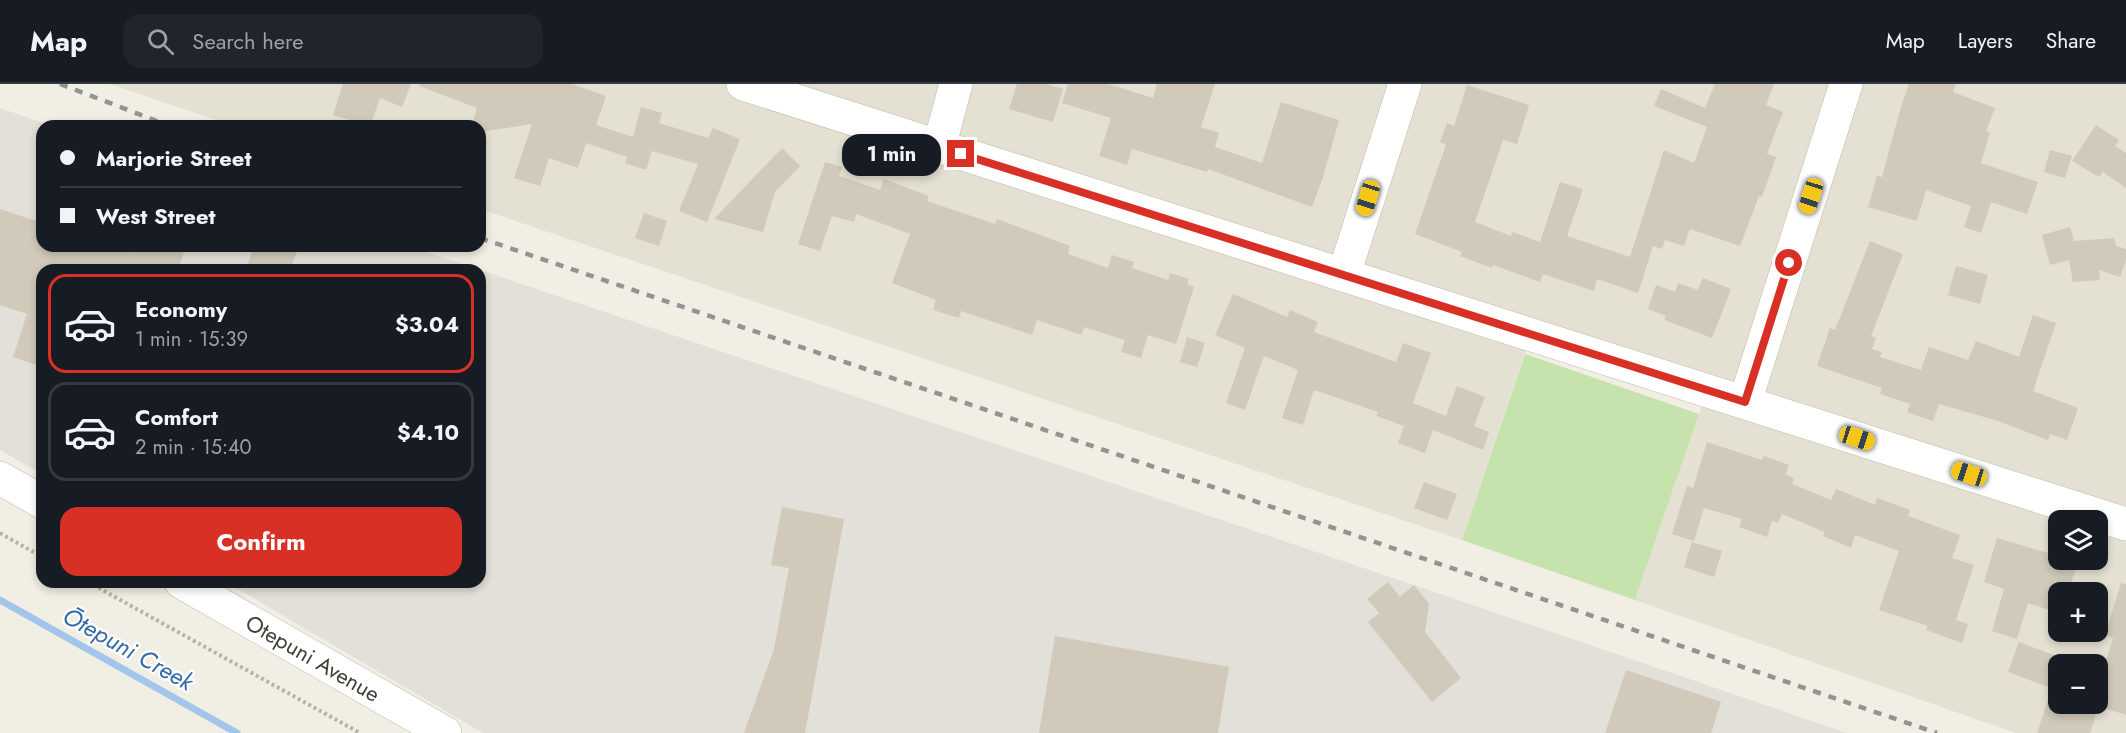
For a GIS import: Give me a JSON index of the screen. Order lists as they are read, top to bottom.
{
  "streets": {
    "street": ["Otepuni Avenue"]
  },
  "water": ["Ōtepuni Creek"],
  "page": {
    "header": "Map",
    "search": "Search here",
    "nav": ["Map", "Layers", "Share"],
    "banner": ["Marjorie Street", "West Street"],
    "bubble": "1 min",
    "list": [
      {
        "name": "Economy",
        "note": "1 min · 15:39",
        "value": "$3.04"
      },
      {
        "name": "Comfort",
        "note": "2 min · 15:40",
        "value": "$4.10"
      }
    ],
    "buttons": "Confirm",
    "map_buttons": ["+", "−"]
  }
}
